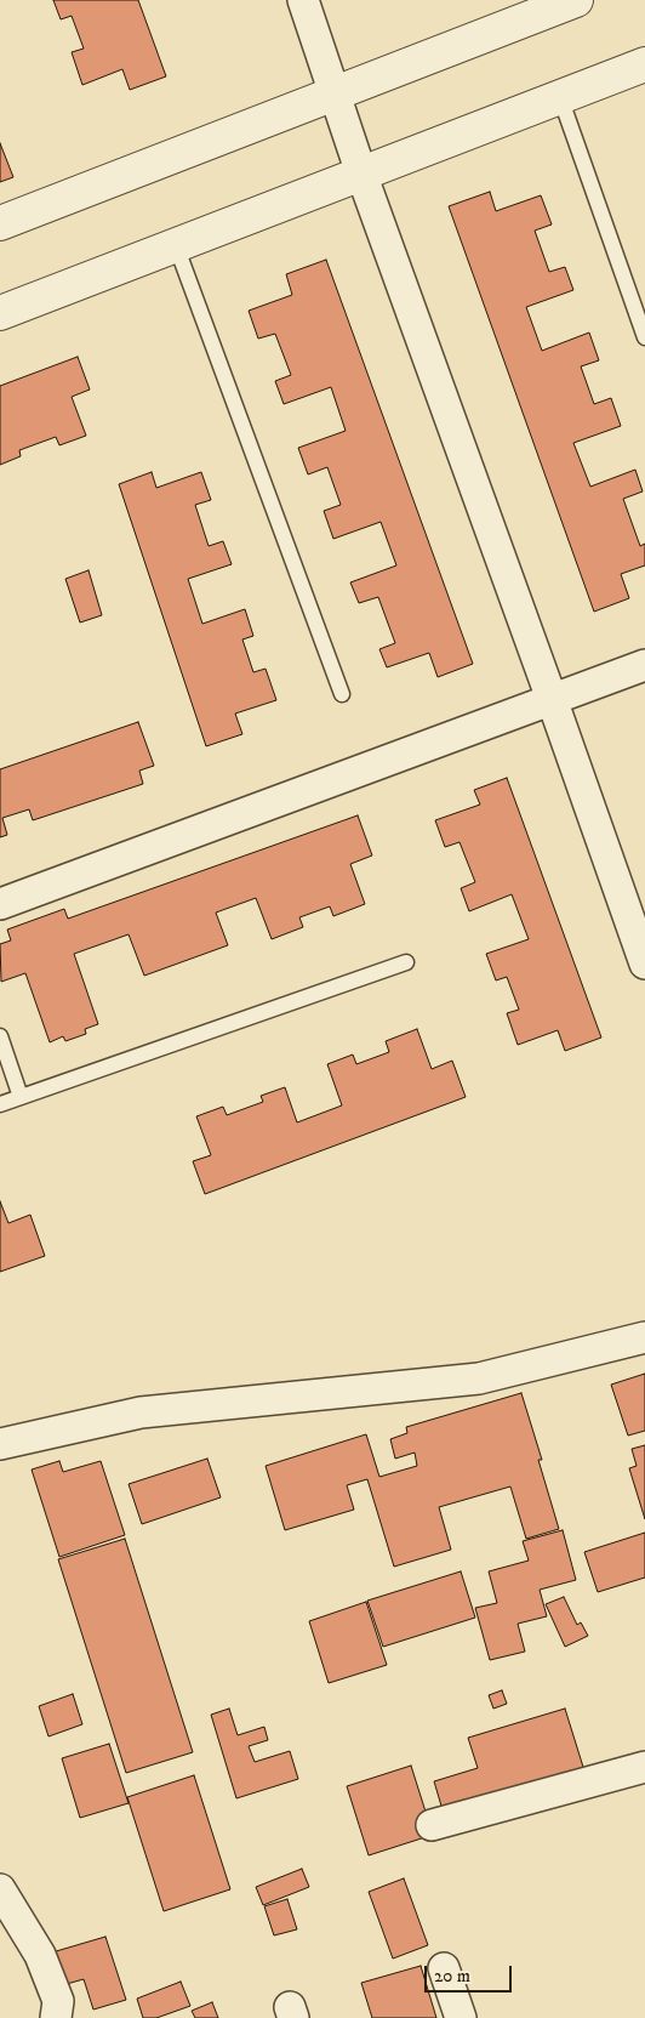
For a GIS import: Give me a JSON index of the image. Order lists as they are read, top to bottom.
{
  "scale_bar": "20 m"
}
